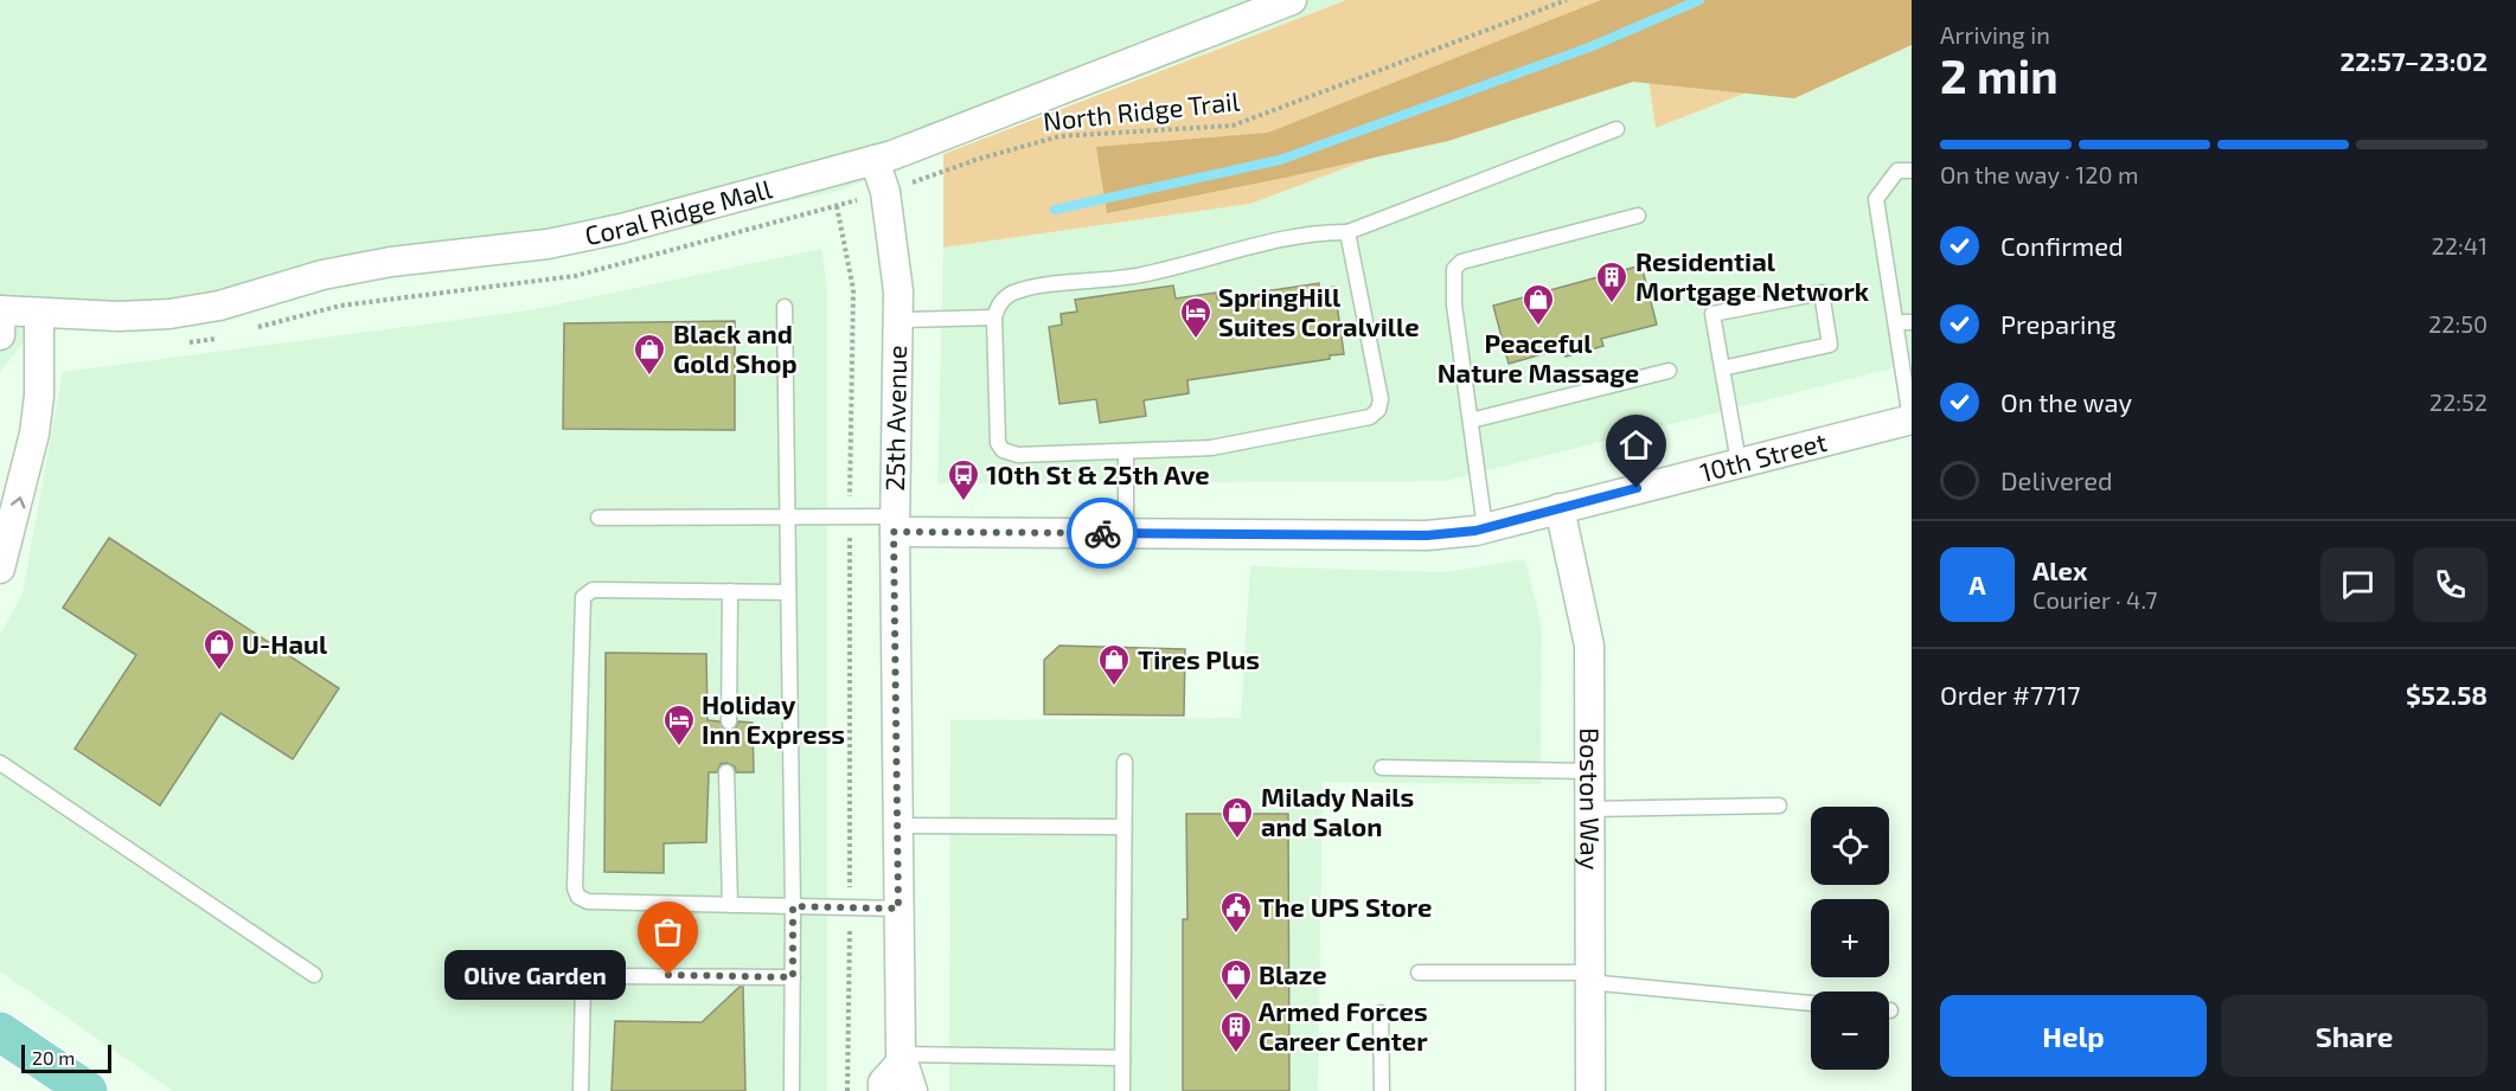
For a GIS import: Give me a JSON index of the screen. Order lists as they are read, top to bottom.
{
  "streets": {
    "street": [
      "Coral Ridge Mall",
      "25th Avenue",
      "10th Street",
      "Boston Way"
    ],
    "path": ["North Ridge Trail"]
  },
  "crossings": [
    ["North Ridge Trail", "25th Avenue"],
    ["Coral Ridge Mall", "25th Avenue"],
    ["25th Avenue", "10th Street"],
    ["10th Street", "Boston Way"]
  ],
  "places": {
    "building": ["Residential Mortgage Network", "Armed Forces Career Center"],
    "shop": [
      "Peaceful Nature Massage",
      "Black and Gold Shop",
      "U-Haul",
      "Tires Plus",
      "Milady Nails and Salon",
      "Blaze"
    ],
    "hotel": ["SpringHill Suites Coralville", "Holiday Inn Express"],
    "bus stop": ["10th St & 25th Ave"],
    "public building": ["The UPS Store"],
    "other": ["Olive Garden"]
  },
  "scale_bar": "20 m",
  "page": {
    "heading": ["2 min", "Arriving in", "22:57–23:02"],
    "panel": [
      "Alex",
      "Courier · 4.7",
      "Order #7717",
      "$52.58"
    ],
    "bar": "On the way · 120 m",
    "list": [
      ["Confirmed", "22:41"],
      ["Preparing", "22:50"],
      ["On the way", "22:52"],
      "Delivered"
    ],
    "round": "A",
    "map_buttons": ["+", "−"],
    "bubble": "Olive Garden",
    "buttons": ["Help", "Share"],
    "scale": "20 m"
  }
}
